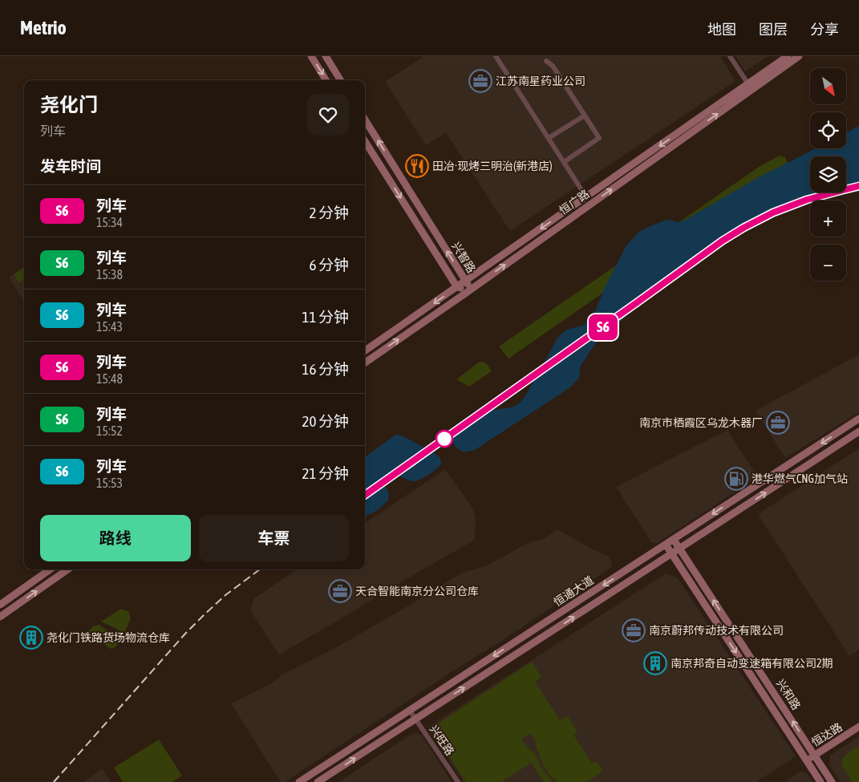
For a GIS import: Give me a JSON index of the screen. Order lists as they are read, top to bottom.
{
  "streets": {
    "main road": [
      "恒广路",
      "兴智路",
      "恒通大道",
      "兴和路",
      "恒达路"
    ],
    "street": ["兴旺路"]
  },
  "crossings": [
    ["恒广路", "兴智路"],
    ["恒通大道", "兴和路"],
    ["恒通大道", "兴旺路"],
    ["兴和路", "恒达路"]
  ],
  "places": {
    "office": [
      "江苏南星药业公司",
      "南京市栖霞区乌龙木器厂",
      "天合智能南京分公司仓库",
      "南京蔚邦传动技术有限公司"
    ],
    "restaurant": ["田冶·现烤三明治(新港店)"],
    "fuel station": ["港华燃气CNG加气站"],
    "building": ["尧化门铁路货场物流仓库", "南京邦奇自动变速箱有限公司2期"]
  },
  "north": "bottom right",
  "page": {
    "header": "Metrio",
    "nav": ["地图", "图层", "分享"],
    "on_map": "S6",
    "map_buttons": ["+", "−"],
    "heading": [
      ["尧化门", "列车"],
      "发车时间"
    ],
    "list": [
      {
        "mark": "S6",
        "name": "列车",
        "note": "15:34",
        "value": "2 分钟"
      },
      {
        "mark": "S6",
        "name": "列车",
        "note": "15:38",
        "value": "6 分钟"
      },
      {
        "mark": "S6",
        "name": "列车",
        "note": "15:43",
        "value": "11 分钟"
      },
      {
        "mark": "S6",
        "name": "列车",
        "note": "15:48",
        "value": "16 分钟"
      },
      {
        "mark": "S6",
        "name": "列车",
        "note": "15:52",
        "value": "20 分钟"
      },
      {
        "mark": "S6",
        "name": "列车",
        "note": "15:53",
        "value": "21 分钟"
      }
    ],
    "buttons": ["路线", "车票"]
  }
}
